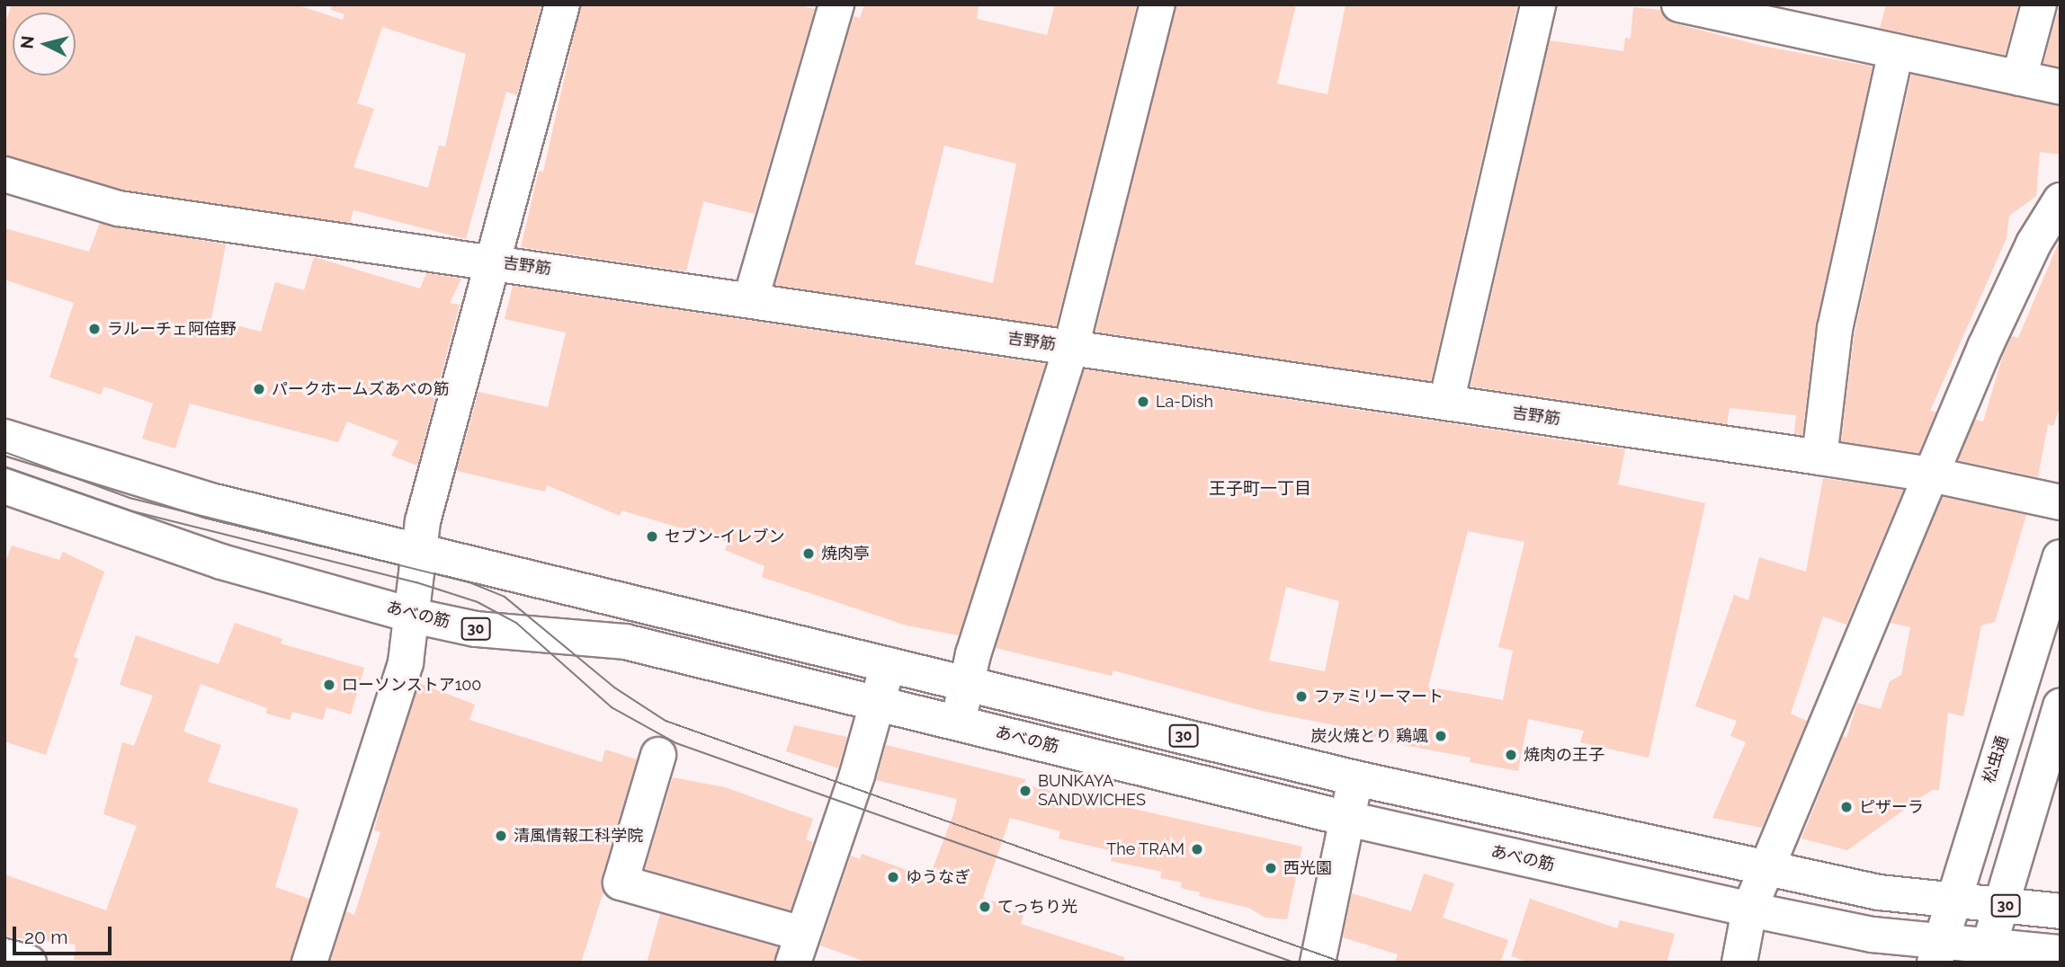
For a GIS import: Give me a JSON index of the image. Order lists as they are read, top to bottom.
{
  "streets": {
    "street": [
      "吉野筋",
      "あべの筋",
      "30",
      "松虫通"
    ]
  },
  "crossings": [
    ["あべの筋", "松虫通"],
    ["30", "松虫通"]
  ],
  "districts": ["王子町一丁目"],
  "places": [
    "ラルーチェ阿倍野",
    "パークホームズあべの筋",
    "La-Dish",
    "セブン-イレブン",
    "焼肉亭",
    "ローソンストア100",
    "ファミリーマート",
    "炭火焼とり 鶏颯",
    "焼肉の王子",
    "BUNKAYA SANDWICHES",
    "ピザーラ",
    "清風情報工科学院",
    "The TRAM",
    "西光園",
    "ゆうなぎ",
    "てっちり光"
  ],
  "scale_bar": "20 m",
  "north": "left"
}
